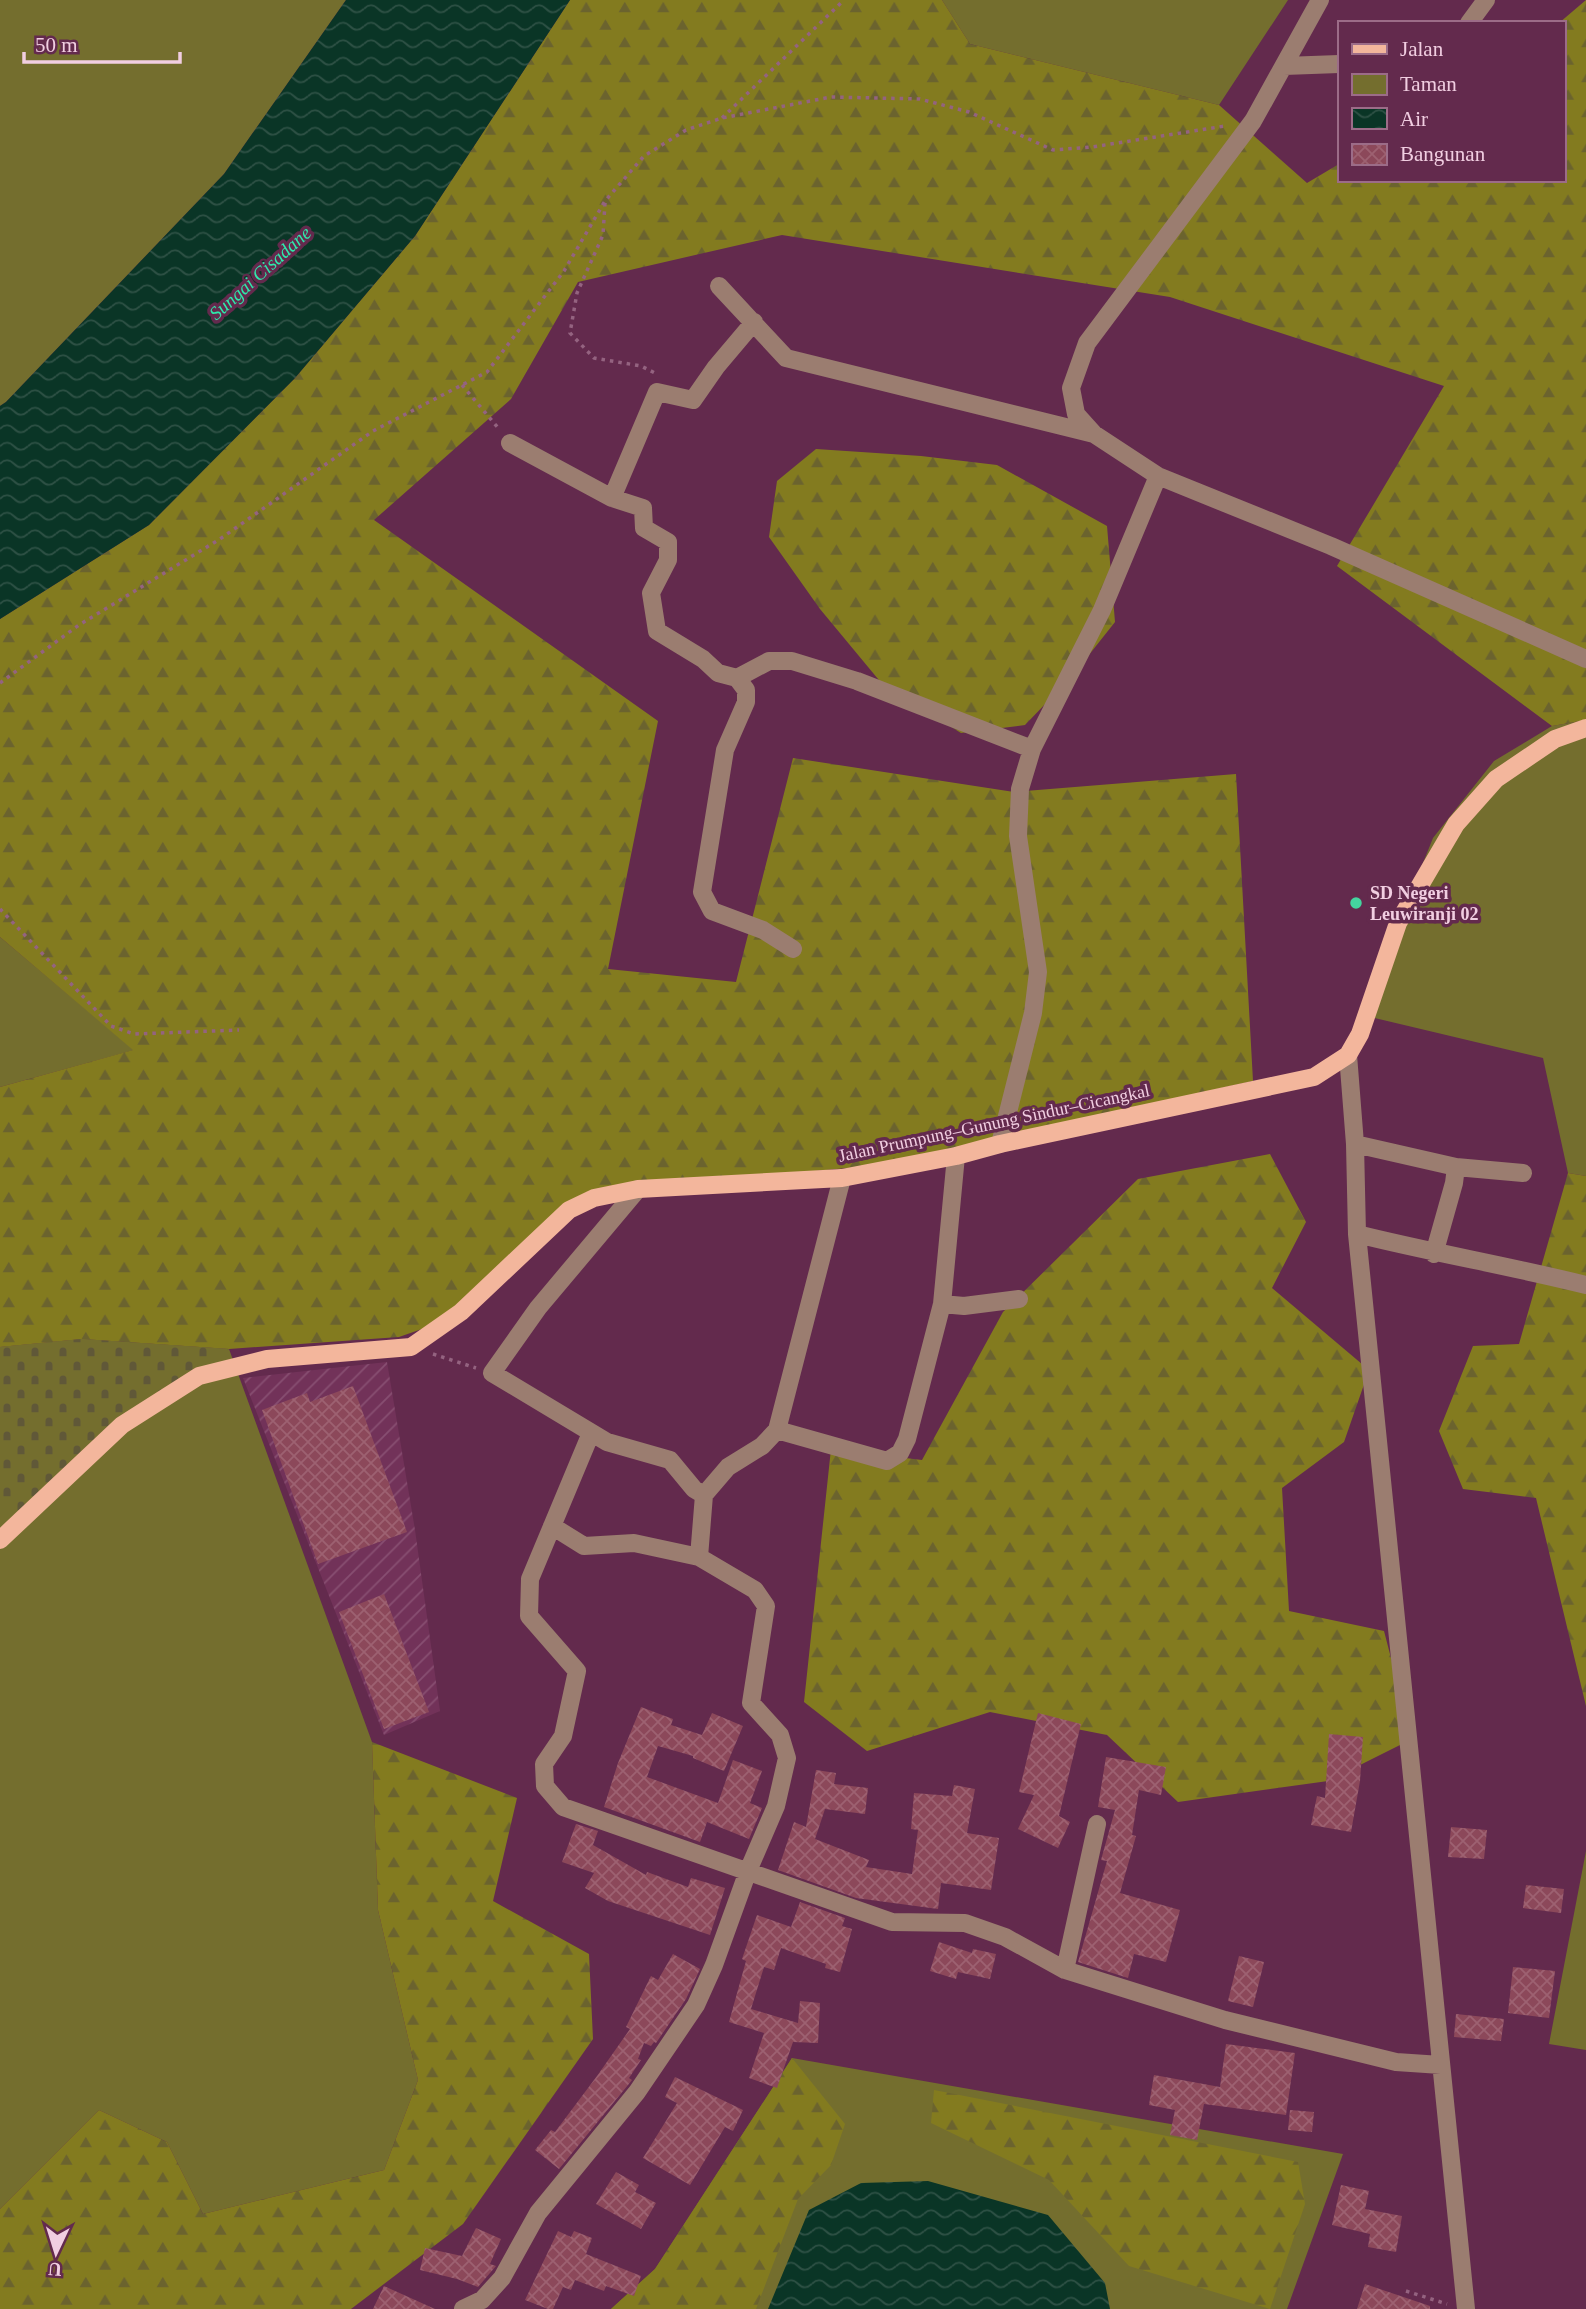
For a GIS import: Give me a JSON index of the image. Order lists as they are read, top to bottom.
{
  "streets": {
    "main road": ["Jalan Prumpung–Gunung Sindur–Cicangkal"]
  },
  "water": ["Sungai Cisadane"],
  "places": ["SD Negeri Leuwiranji 02"],
  "legend": [
    "Jalan",
    "Taman",
    "Air",
    "Bangunan"
  ],
  "scale_bar": "50 m",
  "north": "bottom"
}
